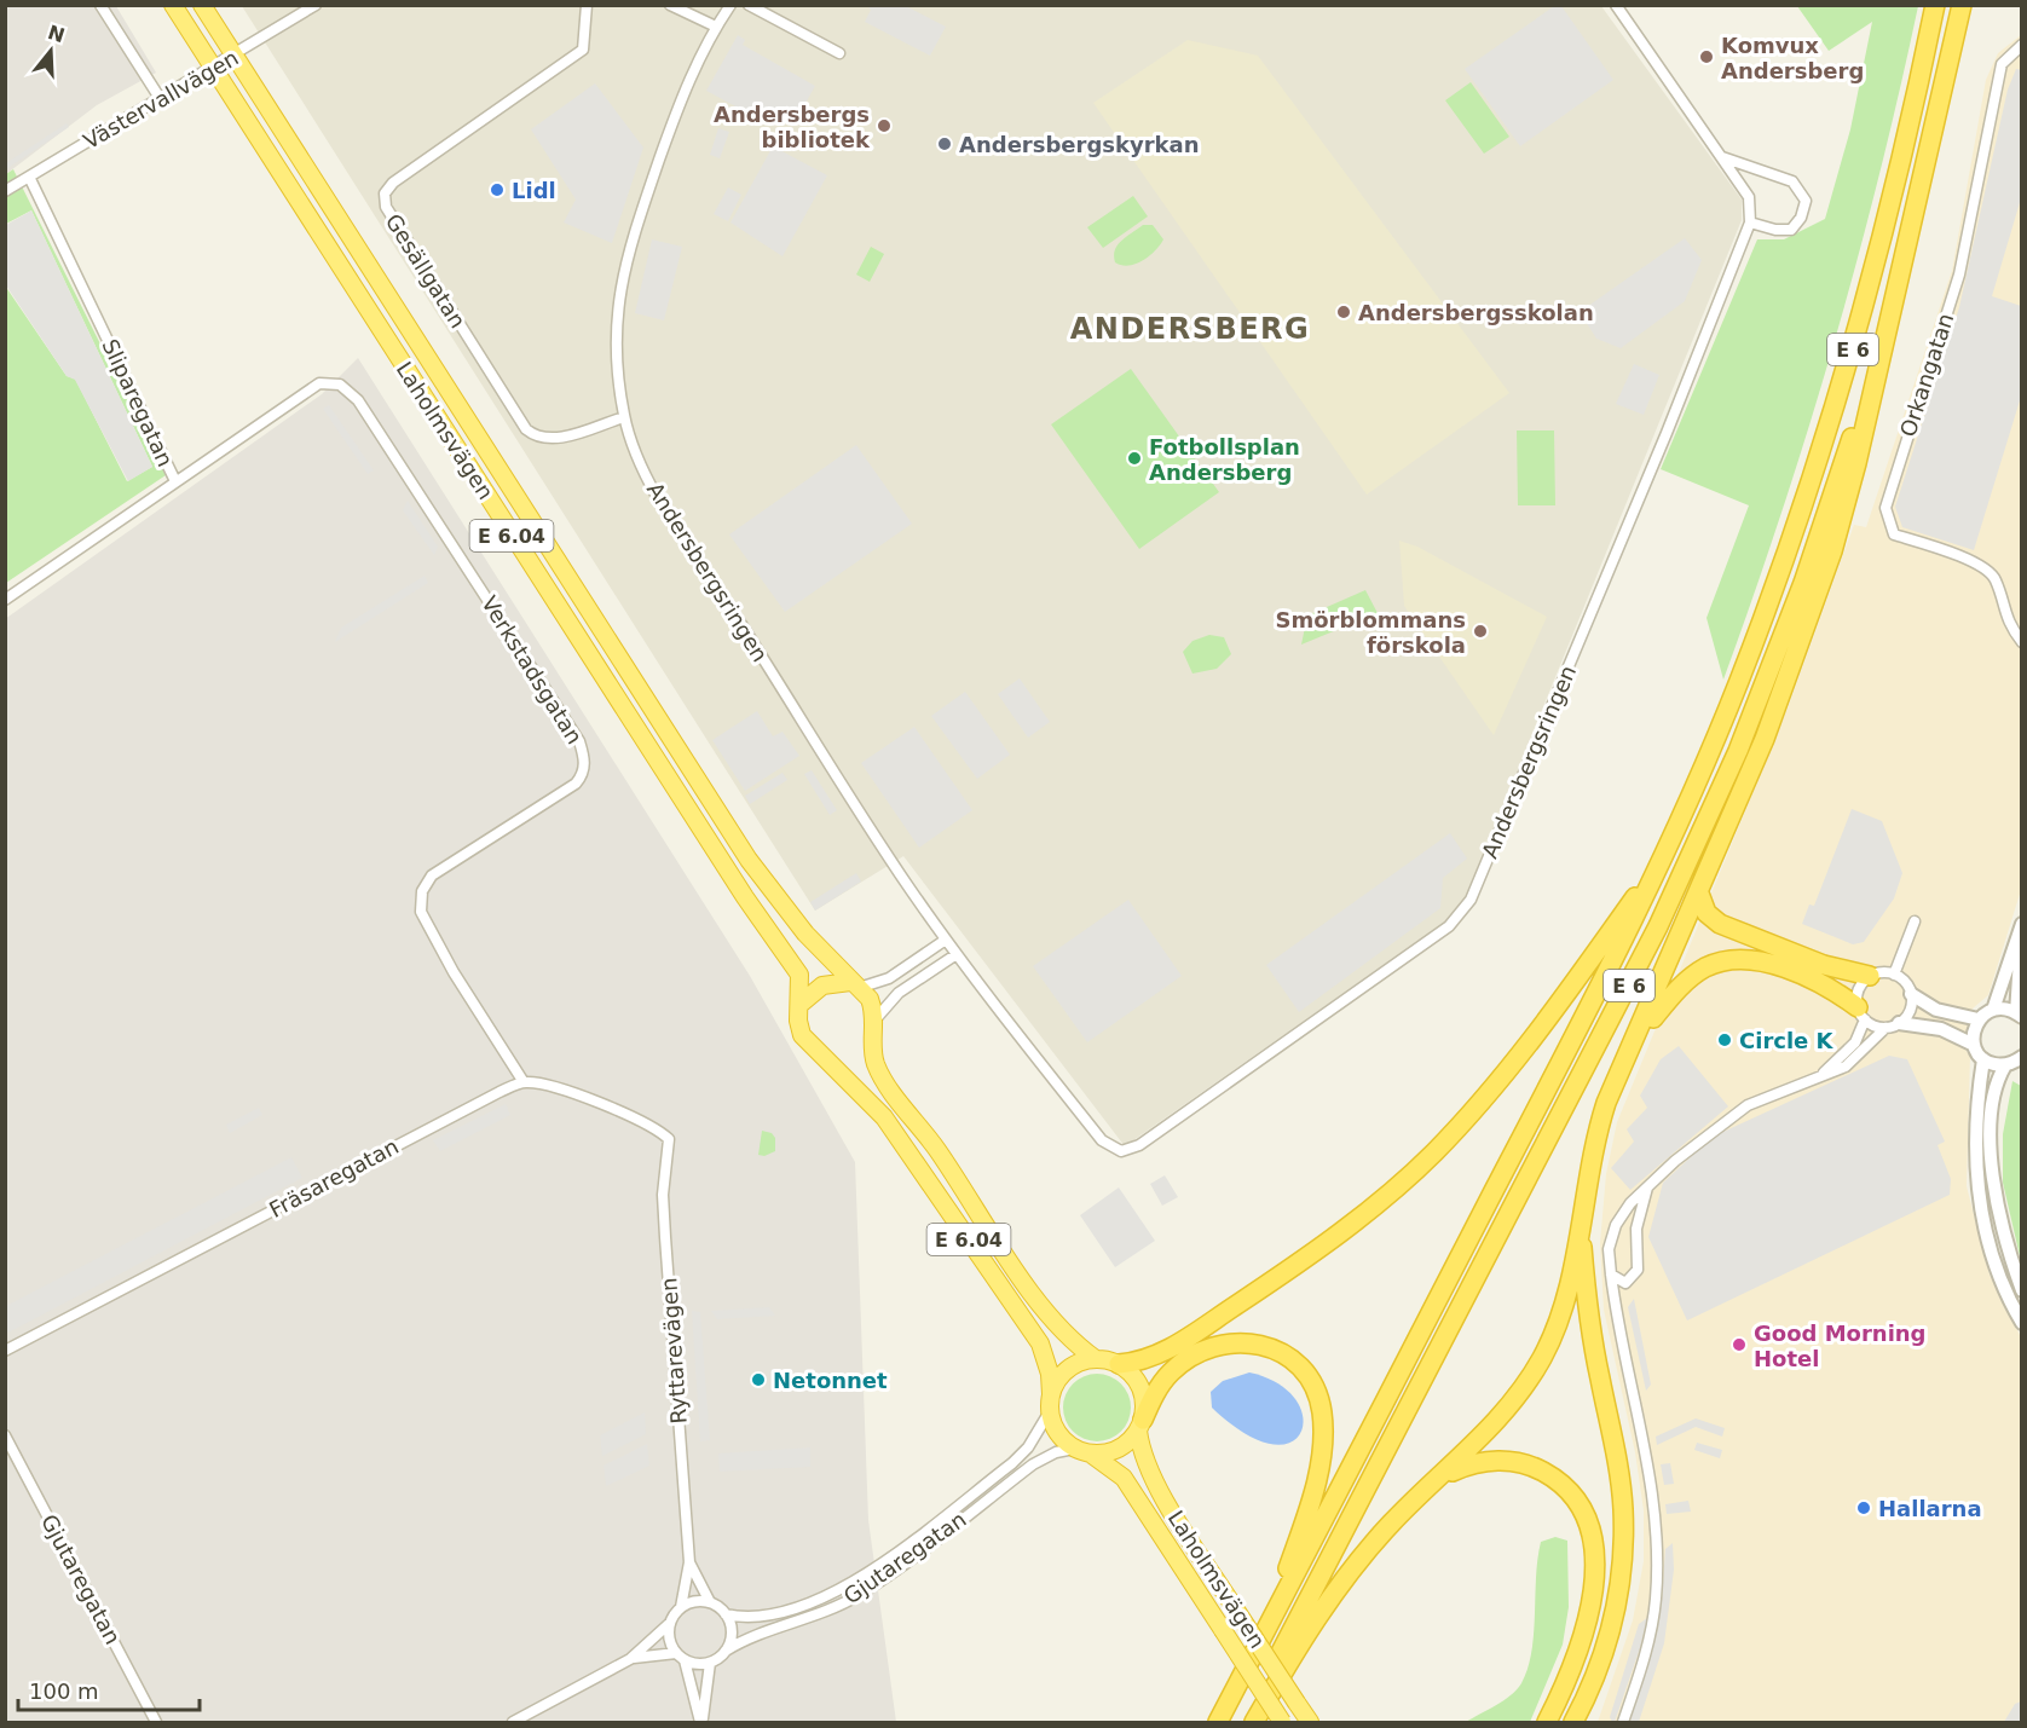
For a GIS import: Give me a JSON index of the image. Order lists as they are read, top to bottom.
{
  "streets": {
    "highway": ["E 6", "Laholmsvägen", "E 6.04"],
    "street": [
      "Västervallvägen",
      "Gesällgatan",
      "Orkangatan",
      "Sliparegatan",
      "Andersbergsringen",
      "Verkstadsgatan",
      "Fräsaregatan",
      "Ryttarevägen",
      "Gjutaregatan"
    ]
  },
  "crossings": [
    ["Västervallvägen", "Sliparegatan"],
    ["Västervallvägen", "Laholmsvägen"],
    ["Gesällgatan", "Andersbergsringen"],
    ["Sliparegatan", "Verkstadsgatan"],
    ["Laholmsvägen", "Gjutaregatan"],
    ["Verkstadsgatan", "Fräsaregatan"],
    ["Verkstadsgatan", "Ryttarevägen"],
    ["Fräsaregatan", "Ryttarevägen"],
    ["Ryttarevägen", "Gjutaregatan"]
  ],
  "districts": ["ANDERSBERG"],
  "places": [
    "Komvux Andersberg",
    "Andersbergs bibliotek",
    "Andersbergskyrkan",
    "Lidl",
    "Andersbergsskolan",
    "Fotbollsplan Andersberg",
    "Smörblommans förskola",
    "Circle K",
    "Good Morning Hotel",
    "Netonnet",
    "Hallarna"
  ],
  "scale_bar": "100 m",
  "north": "top"
}
